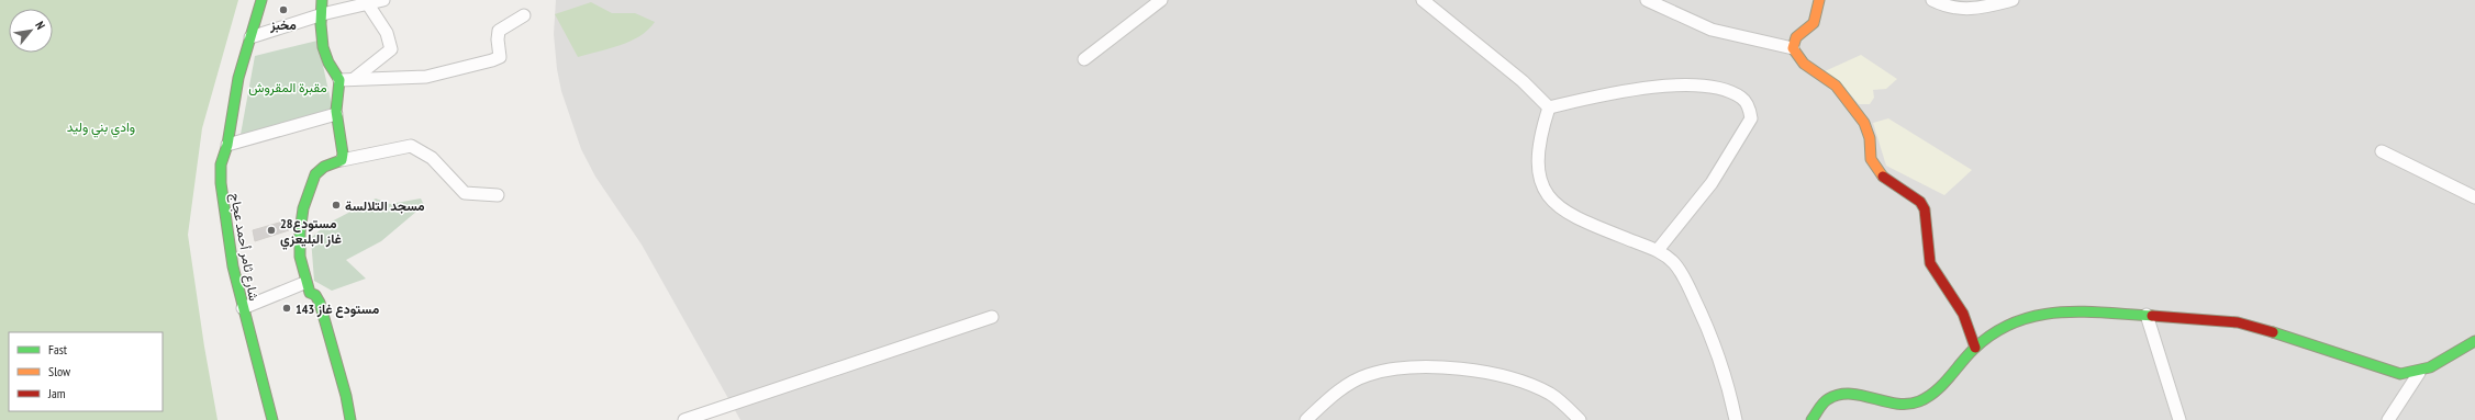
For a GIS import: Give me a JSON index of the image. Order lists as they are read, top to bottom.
{
  "streets": {
    "street": ["شارع ثامر أحمد عجاج"]
  },
  "parks": ["مقبرة المقروش", "وادي بني وليد"],
  "places": [
    "مخبز",
    "مسجد التلالسة",
    "28مستودع غاز البليعزي",
    "مستودع غاز 143"
  ],
  "legend": ["Fast", "Slow", "Jam"],
  "north": "top right"
}
